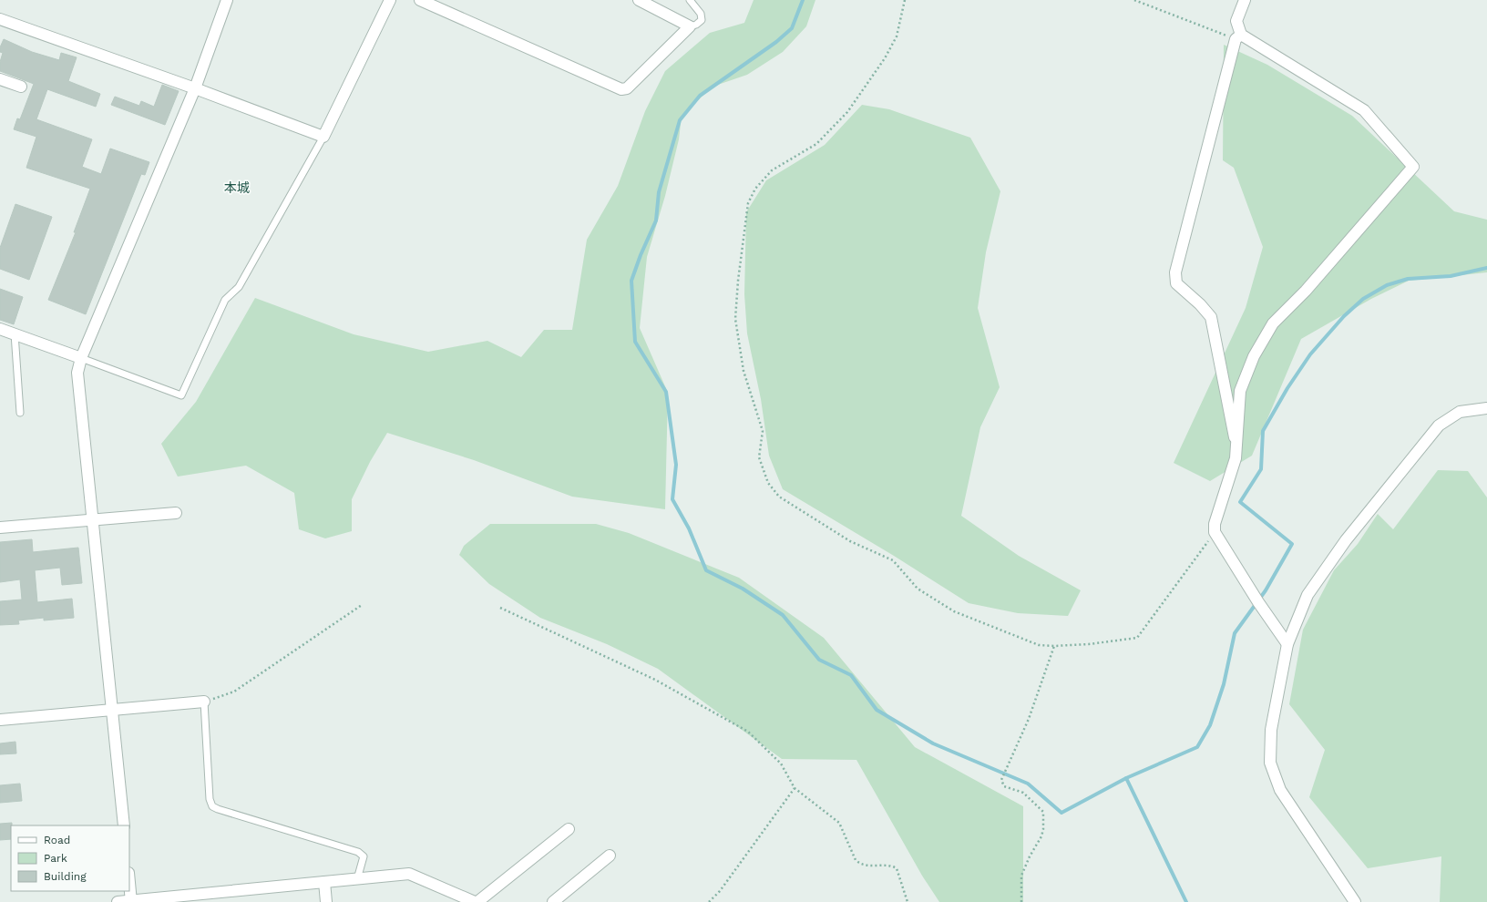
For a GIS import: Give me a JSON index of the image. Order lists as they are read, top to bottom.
{
  "districts": ["本城"],
  "legend": ["Road", "Park", "Building"]
}
